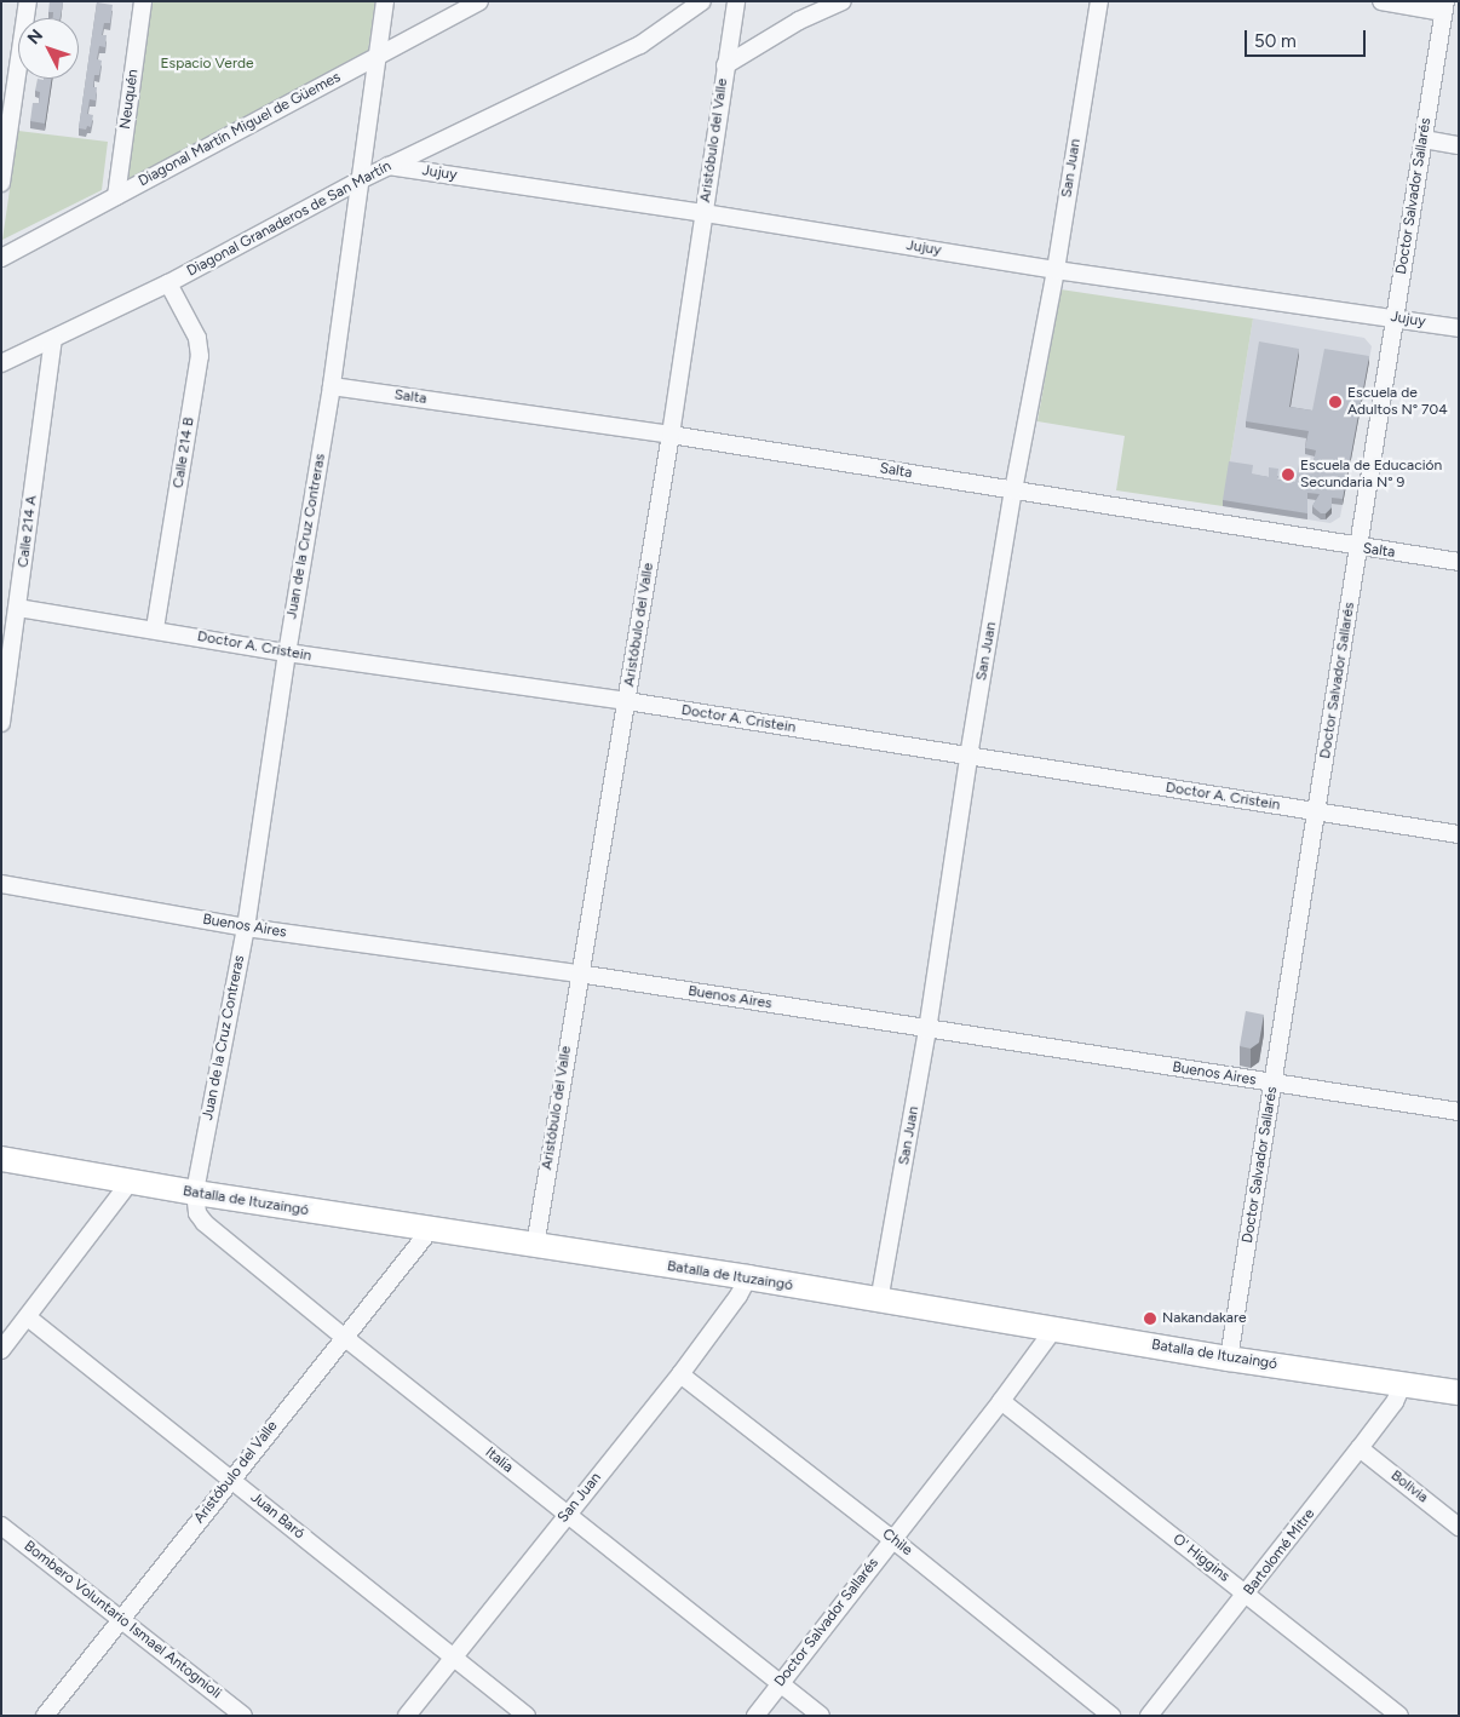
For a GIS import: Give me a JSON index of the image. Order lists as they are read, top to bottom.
{
  "streets": {
    "main road": ["Batalla de Ituzaingó"],
    "street": [
      "Neuquén",
      "Diagonal Martín Miguel de Güemes",
      "Aristóbulo del Valle",
      "San Juan",
      "Jujuy",
      "Doctor Salvador Sallarés",
      "Diagonal Granaderos de San Martín",
      "Salta",
      "Calle 214 B",
      "Calle 214 A",
      "Juan de la Cruz Contreras",
      "Doctor A. Cristein",
      "Buenos Aires",
      "Italia",
      "Bolivia",
      "Juan Baró",
      "Chile",
      "Bartolomé Mitre",
      "O' Higgins",
      "Bombero Voluntario Ismael Antognioli"
    ]
  },
  "crossings": [
    ["Neuquén", "Diagonal Martín Miguel de Güemes"],
    ["Diagonal Martín Miguel de Güemes", "Juan de la Cruz Contreras"],
    ["Aristóbulo del Valle", "Jujuy"],
    ["Aristóbulo del Valle", "Salta"],
    ["Aristóbulo del Valle", "Doctor A. Cristein"],
    ["Aristóbulo del Valle", "Buenos Aires"],
    ["Aristóbulo del Valle", "Batalla de Ituzaingó"],
    ["Aristóbulo del Valle", "Italia"],
    ["Aristóbulo del Valle", "Juan Baró"],
    ["Aristóbulo del Valle", "Bombero Voluntario Ismael Antognioli"],
    ["San Juan", "Jujuy"],
    ["San Juan", "Salta"],
    ["San Juan", "Doctor A. Cristein"],
    ["San Juan", "Buenos Aires"],
    ["San Juan", "Batalla de Ituzaingó"],
    ["San Juan", "Italia"],
    ["San Juan", "Juan Baró"],
    ["San Juan", "Chile"],
    ["Jujuy", "Doctor Salvador Sallarés"],
    ["Jujuy", "Diagonal Granaderos de San Martín"],
    ["Doctor Salvador Sallarés", "Salta"],
    ["Doctor Salvador Sallarés", "Doctor A. Cristein"],
    ["Doctor Salvador Sallarés", "Buenos Aires"],
    ["Doctor Salvador Sallarés", "Batalla de Ituzaingó"],
    ["Doctor Salvador Sallarés", "Italia"],
    ["Doctor Salvador Sallarés", "Chile"],
    ["Doctor Salvador Sallarés", "O' Higgins"],
    ["Diagonal Granaderos de San Martín", "Calle 214 B"],
    ["Diagonal Granaderos de San Martín", "Calle 214 A"],
    ["Diagonal Granaderos de San Martín", "Juan de la Cruz Contreras"],
    ["Salta", "Juan de la Cruz Contreras"],
    ["Calle 214 B", "Doctor A. Cristein"],
    ["Calle 214 A", "Doctor A. Cristein"],
    ["Juan de la Cruz Contreras", "Doctor A. Cristein"],
    ["Juan de la Cruz Contreras", "Buenos Aires"],
    ["Juan de la Cruz Contreras", "Batalla de Ituzaingó"],
    ["Juan de la Cruz Contreras", "Italia"],
    ["Batalla de Ituzaingó", "Italia"],
    ["Batalla de Ituzaingó", "Bartolomé Mitre"],
    ["Bolivia", "Bartolomé Mitre"],
    ["Bartolomé Mitre", "O' Higgins"]
  ],
  "parks": ["Espacio Verde"],
  "places": ["Escuela de Adultos N° 704", "Escuela de Educación Secundaria N° 9", "Nakandakare"],
  "scale_bar": "50 m",
  "north": "top left"
}
